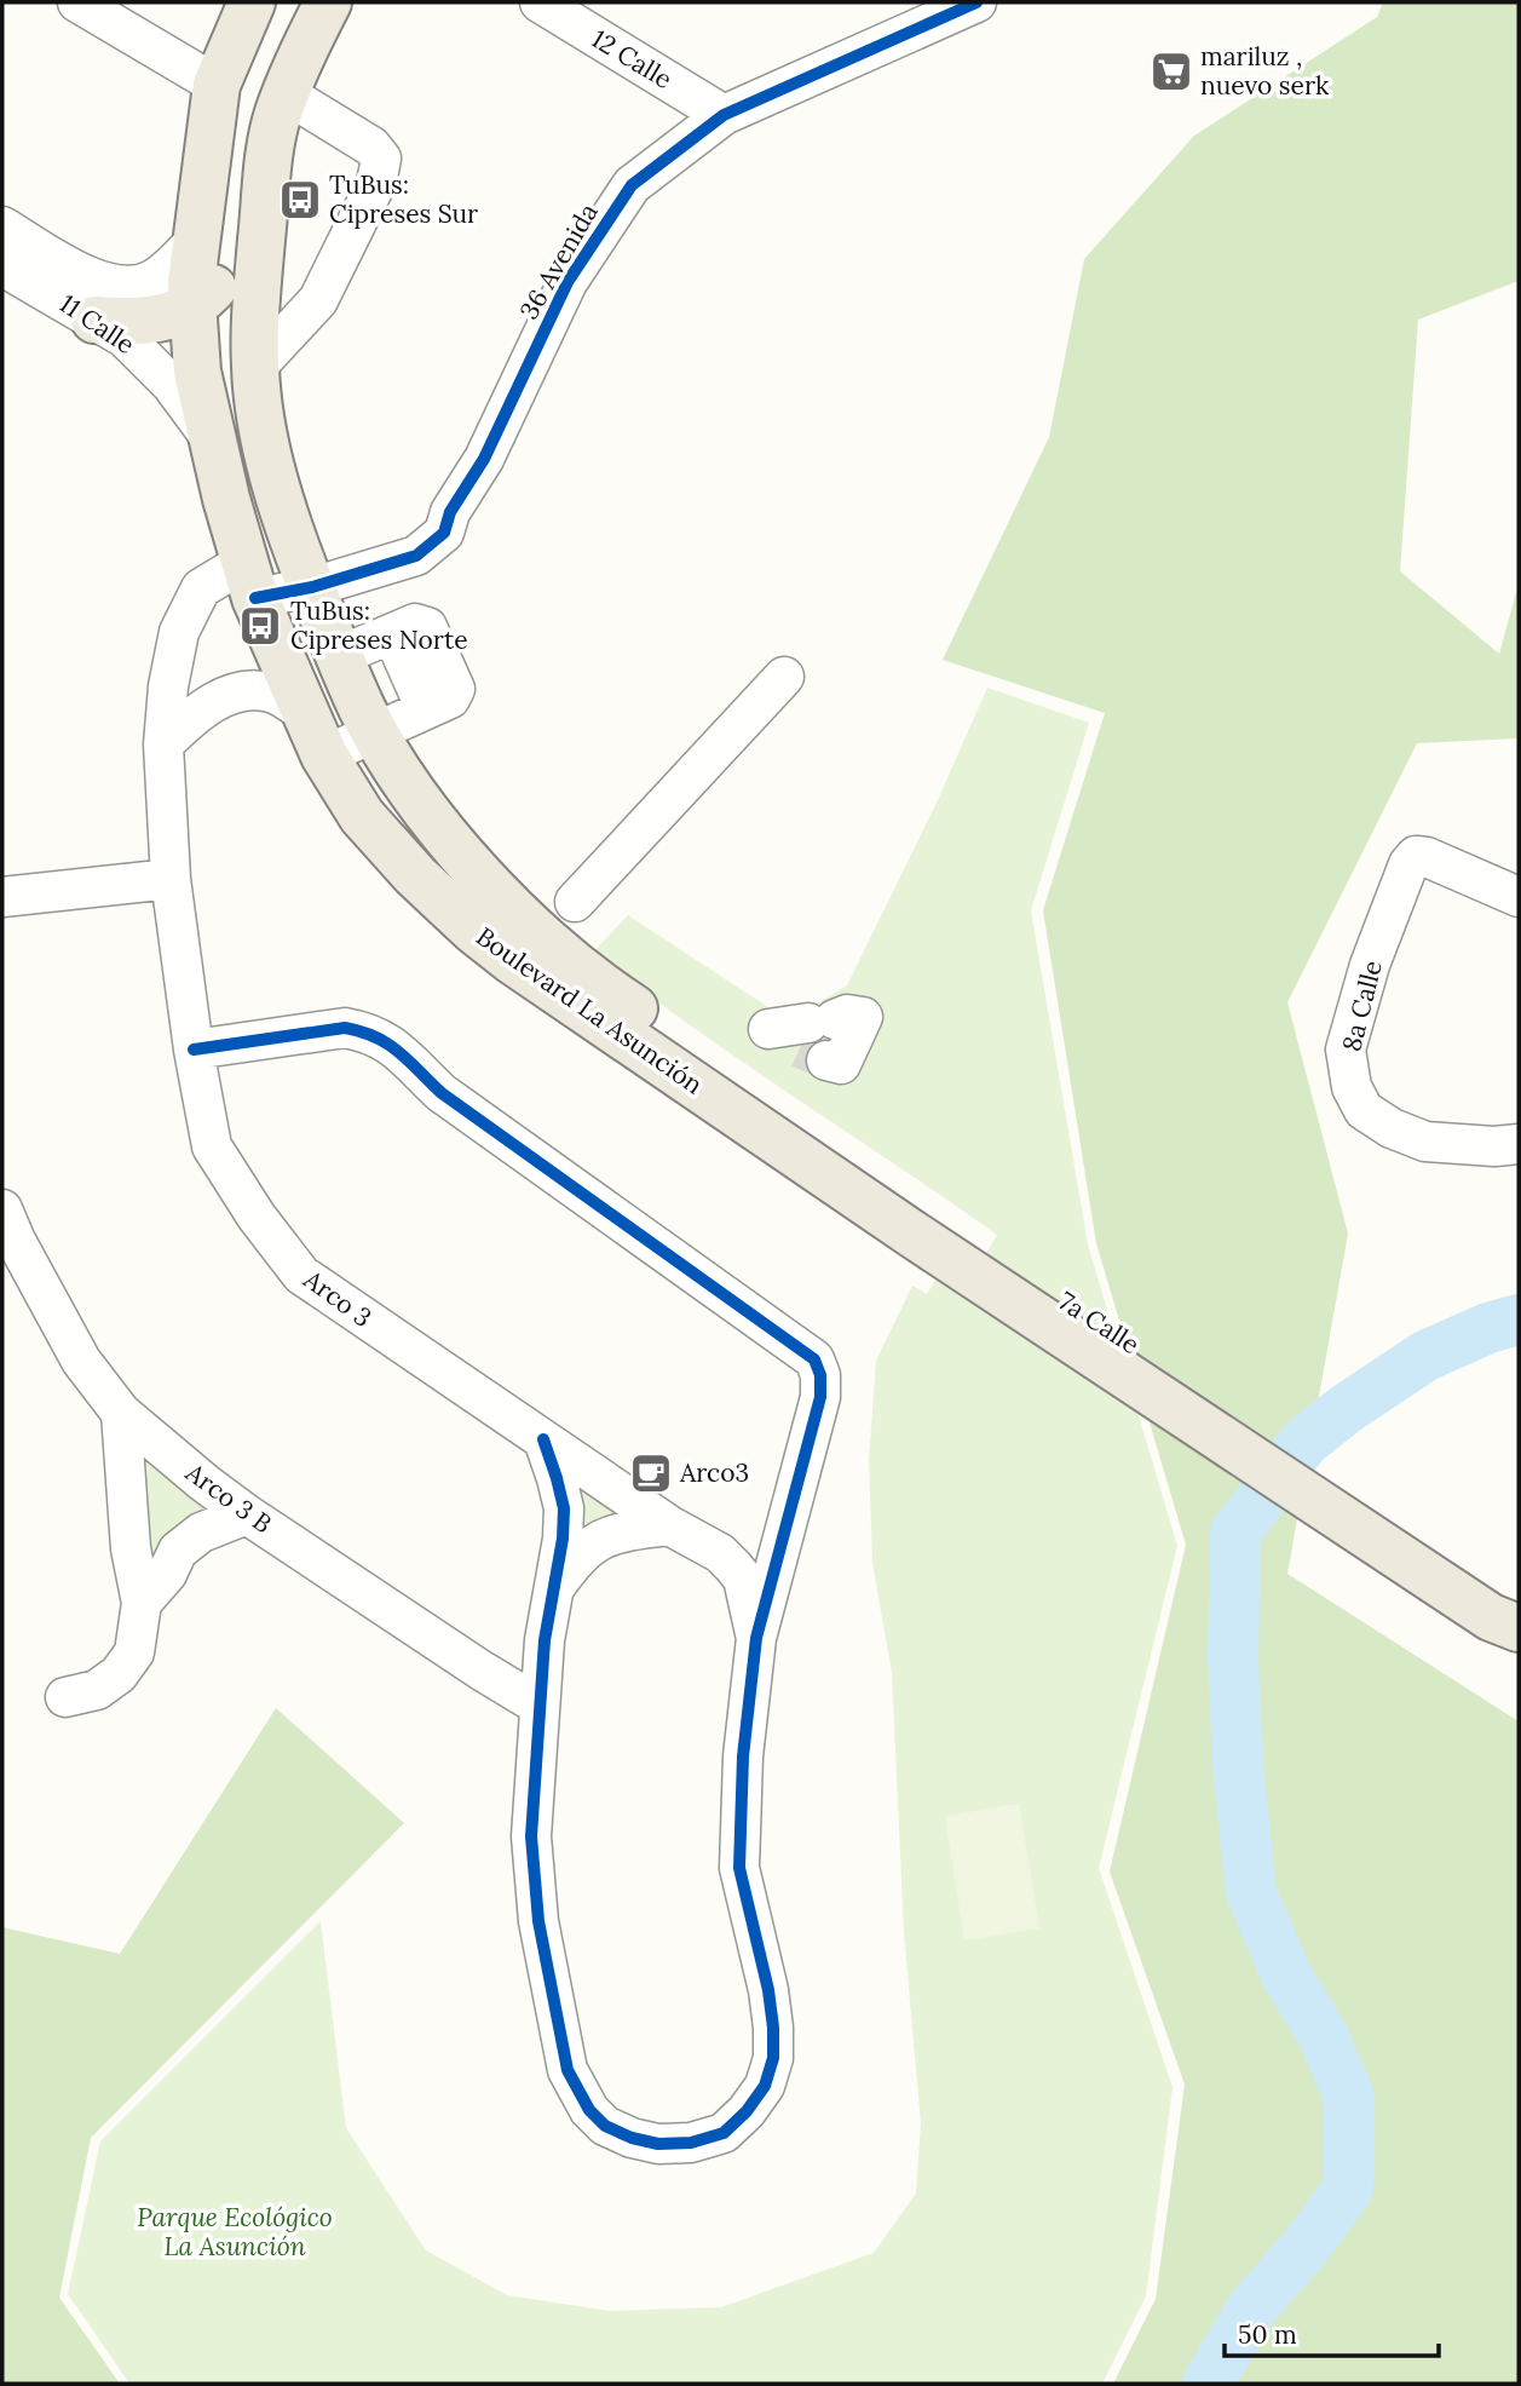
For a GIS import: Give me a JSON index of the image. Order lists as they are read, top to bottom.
{
  "streets": {
    "main road": ["Boulevard La Asunción", "7a Calle"],
    "street": [
      "12 Calle",
      "36 Avenida",
      "11 Calle",
      "8a Calle",
      "Arco 3",
      "Arco 3 B"
    ]
  },
  "crossings": [
    ["12 Calle", "36 Avenida"],
    ["36 Avenida", "Boulevard La Asunción"],
    ["11 Calle", "Boulevard La Asunción"],
    ["Boulevard La Asunción", "Arco 3"],
    ["Boulevard La Asunción", "7a Calle"]
  ],
  "parks": ["Parque Ecológico La Asunción"],
  "places": {
    "supermarket": ["mariluz , nuevo serk"],
    "bus stop": ["TuBus: Cipreses Sur", "TuBus: Cipreses Norte"],
    "cafe": ["Arco3"]
  },
  "scale_bar": "50 m"
}
